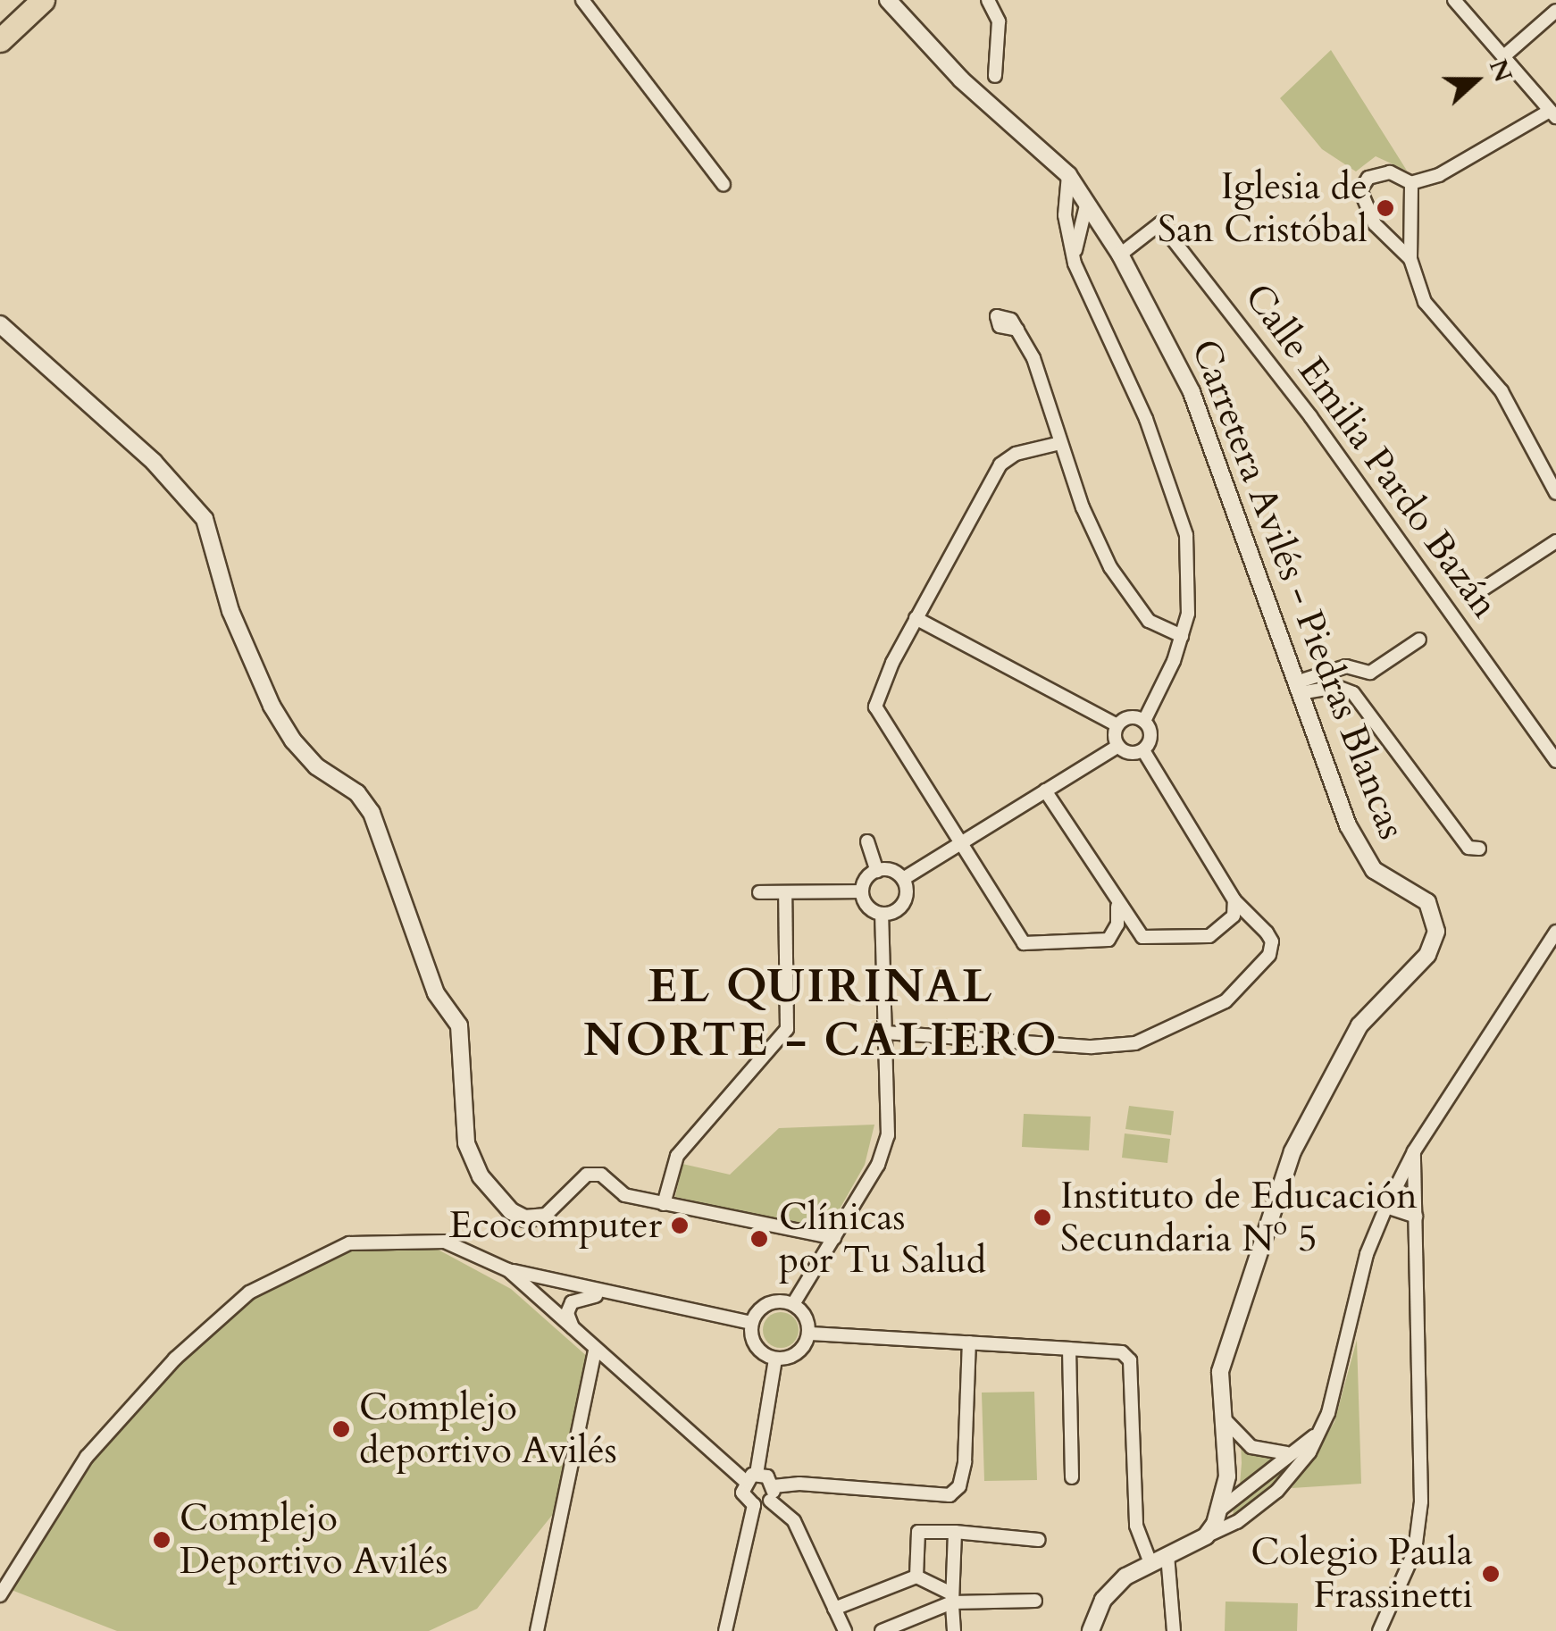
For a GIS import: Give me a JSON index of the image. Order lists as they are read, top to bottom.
{
  "streets": {
    "street": ["Calle Emilia Pardo Bazán", "Carretera Avilés - Piedras Blancas"]
  },
  "crossings": [
    ["Calle Emilia Pardo Bazán", "Carretera Avilés - Piedras Blancas"]
  ],
  "districts": ["EL QUIRINAL NORTE - CALIERO"],
  "places": [
    "Iglesia de San Cristóbal",
    "Instituto de Educación Secundaria Nº 5",
    "Ecocomputer",
    "Clínicas por Tu Salud",
    "Complejo deportivo Avilés",
    "Complejo Deportivo Avilés",
    "Colegio Paula Frassinetti"
  ],
  "north": "right"
}
